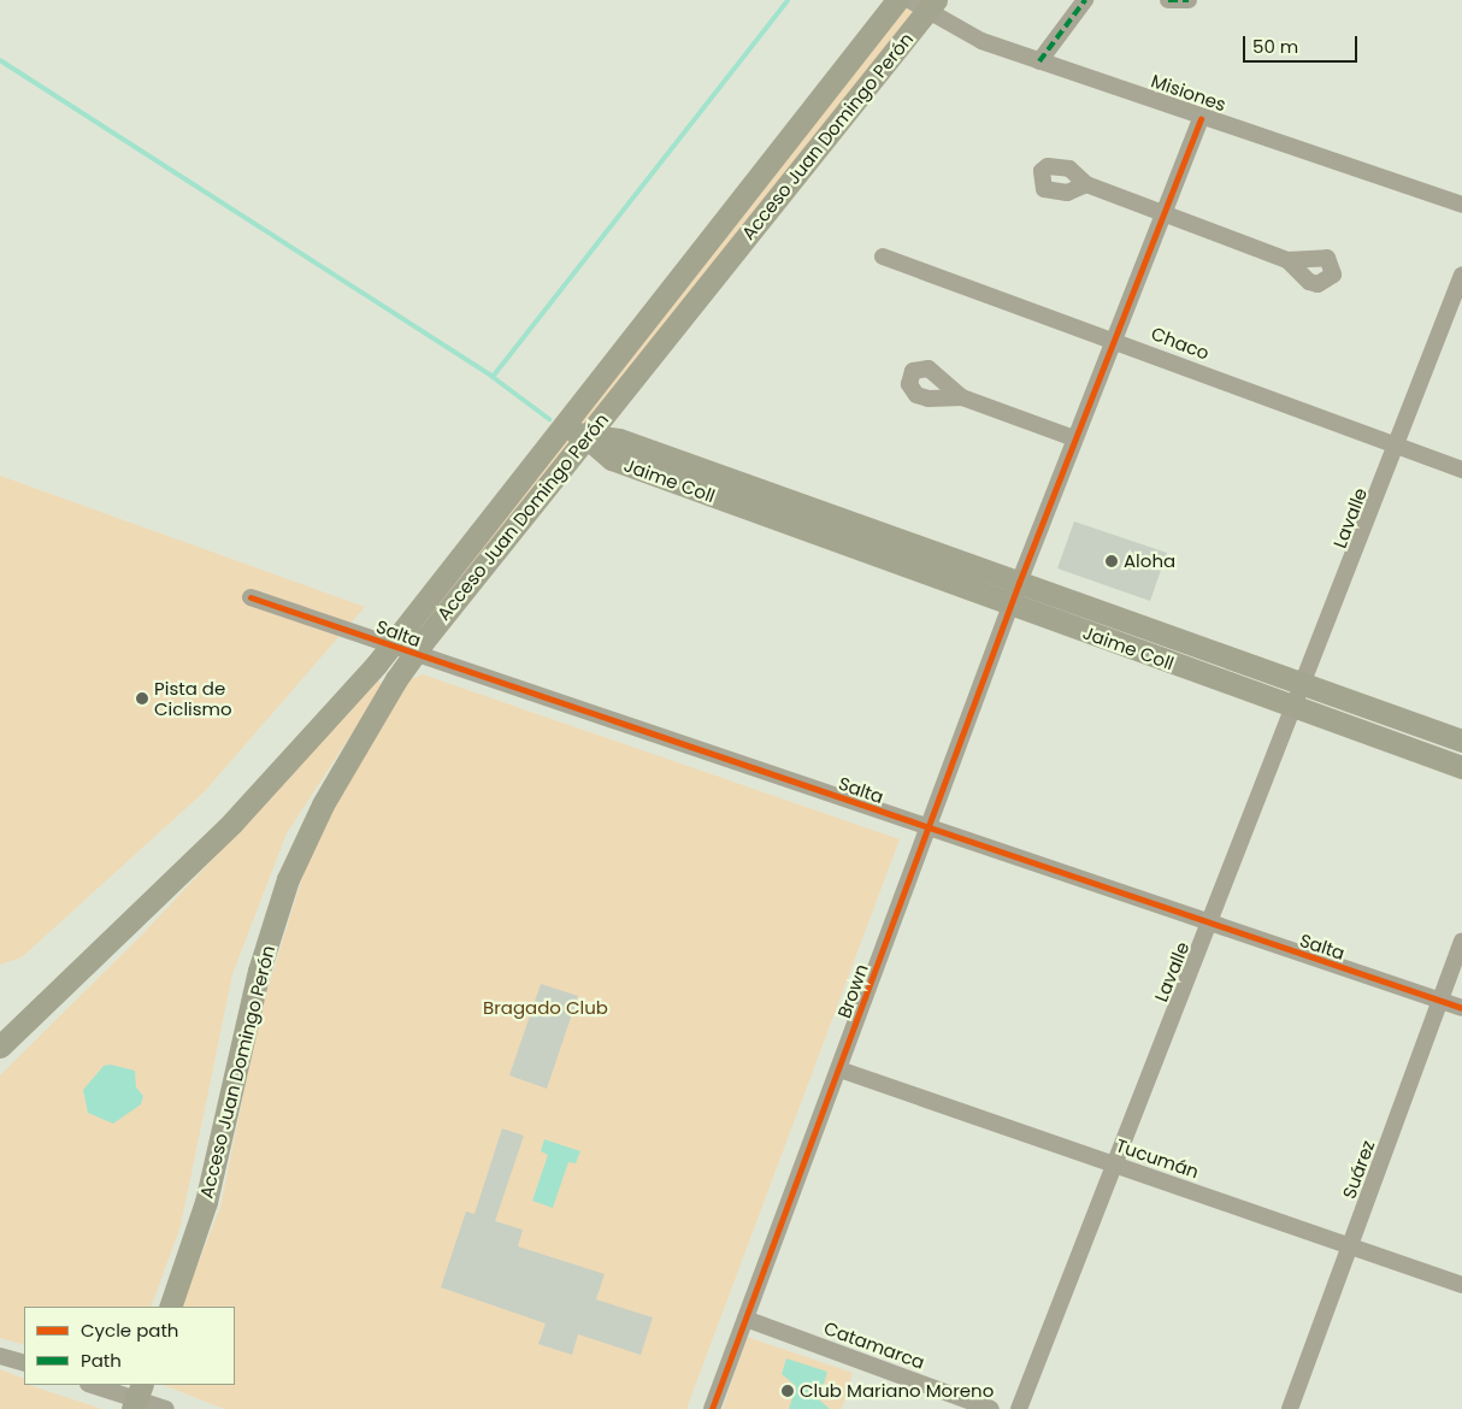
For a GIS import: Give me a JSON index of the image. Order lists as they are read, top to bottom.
{
  "streets": {
    "main road": ["Acceso Juan Domingo Perón", "Jaime Coll"],
    "street": [
      "Misiones",
      "Chaco",
      "Lavalle",
      "Salta",
      "Brown",
      "Tucumán",
      "Suárez",
      "Catamarca"
    ]
  },
  "crossings": [
    ["Misiones", "Acceso Juan Domingo Perón"],
    ["Misiones", "Brown"],
    ["Acceso Juan Domingo Perón", "Jaime Coll"],
    ["Acceso Juan Domingo Perón", "Salta"],
    ["Chaco", "Lavalle"],
    ["Chaco", "Brown"],
    ["Jaime Coll", "Lavalle"],
    ["Jaime Coll", "Brown"],
    ["Lavalle", "Salta"],
    ["Lavalle", "Tucumán"],
    ["Salta", "Brown"],
    ["Salta", "Suárez"],
    ["Brown", "Tucumán"],
    ["Brown", "Catamarca"],
    ["Tucumán", "Suárez"]
  ],
  "parks": ["Bragado Club"],
  "places": ["Aloha", "Pista de Ciclismo", "Club Mariano Moreno"],
  "legend": ["Cycle path", "Path"],
  "scale_bar": "50 m"
}
